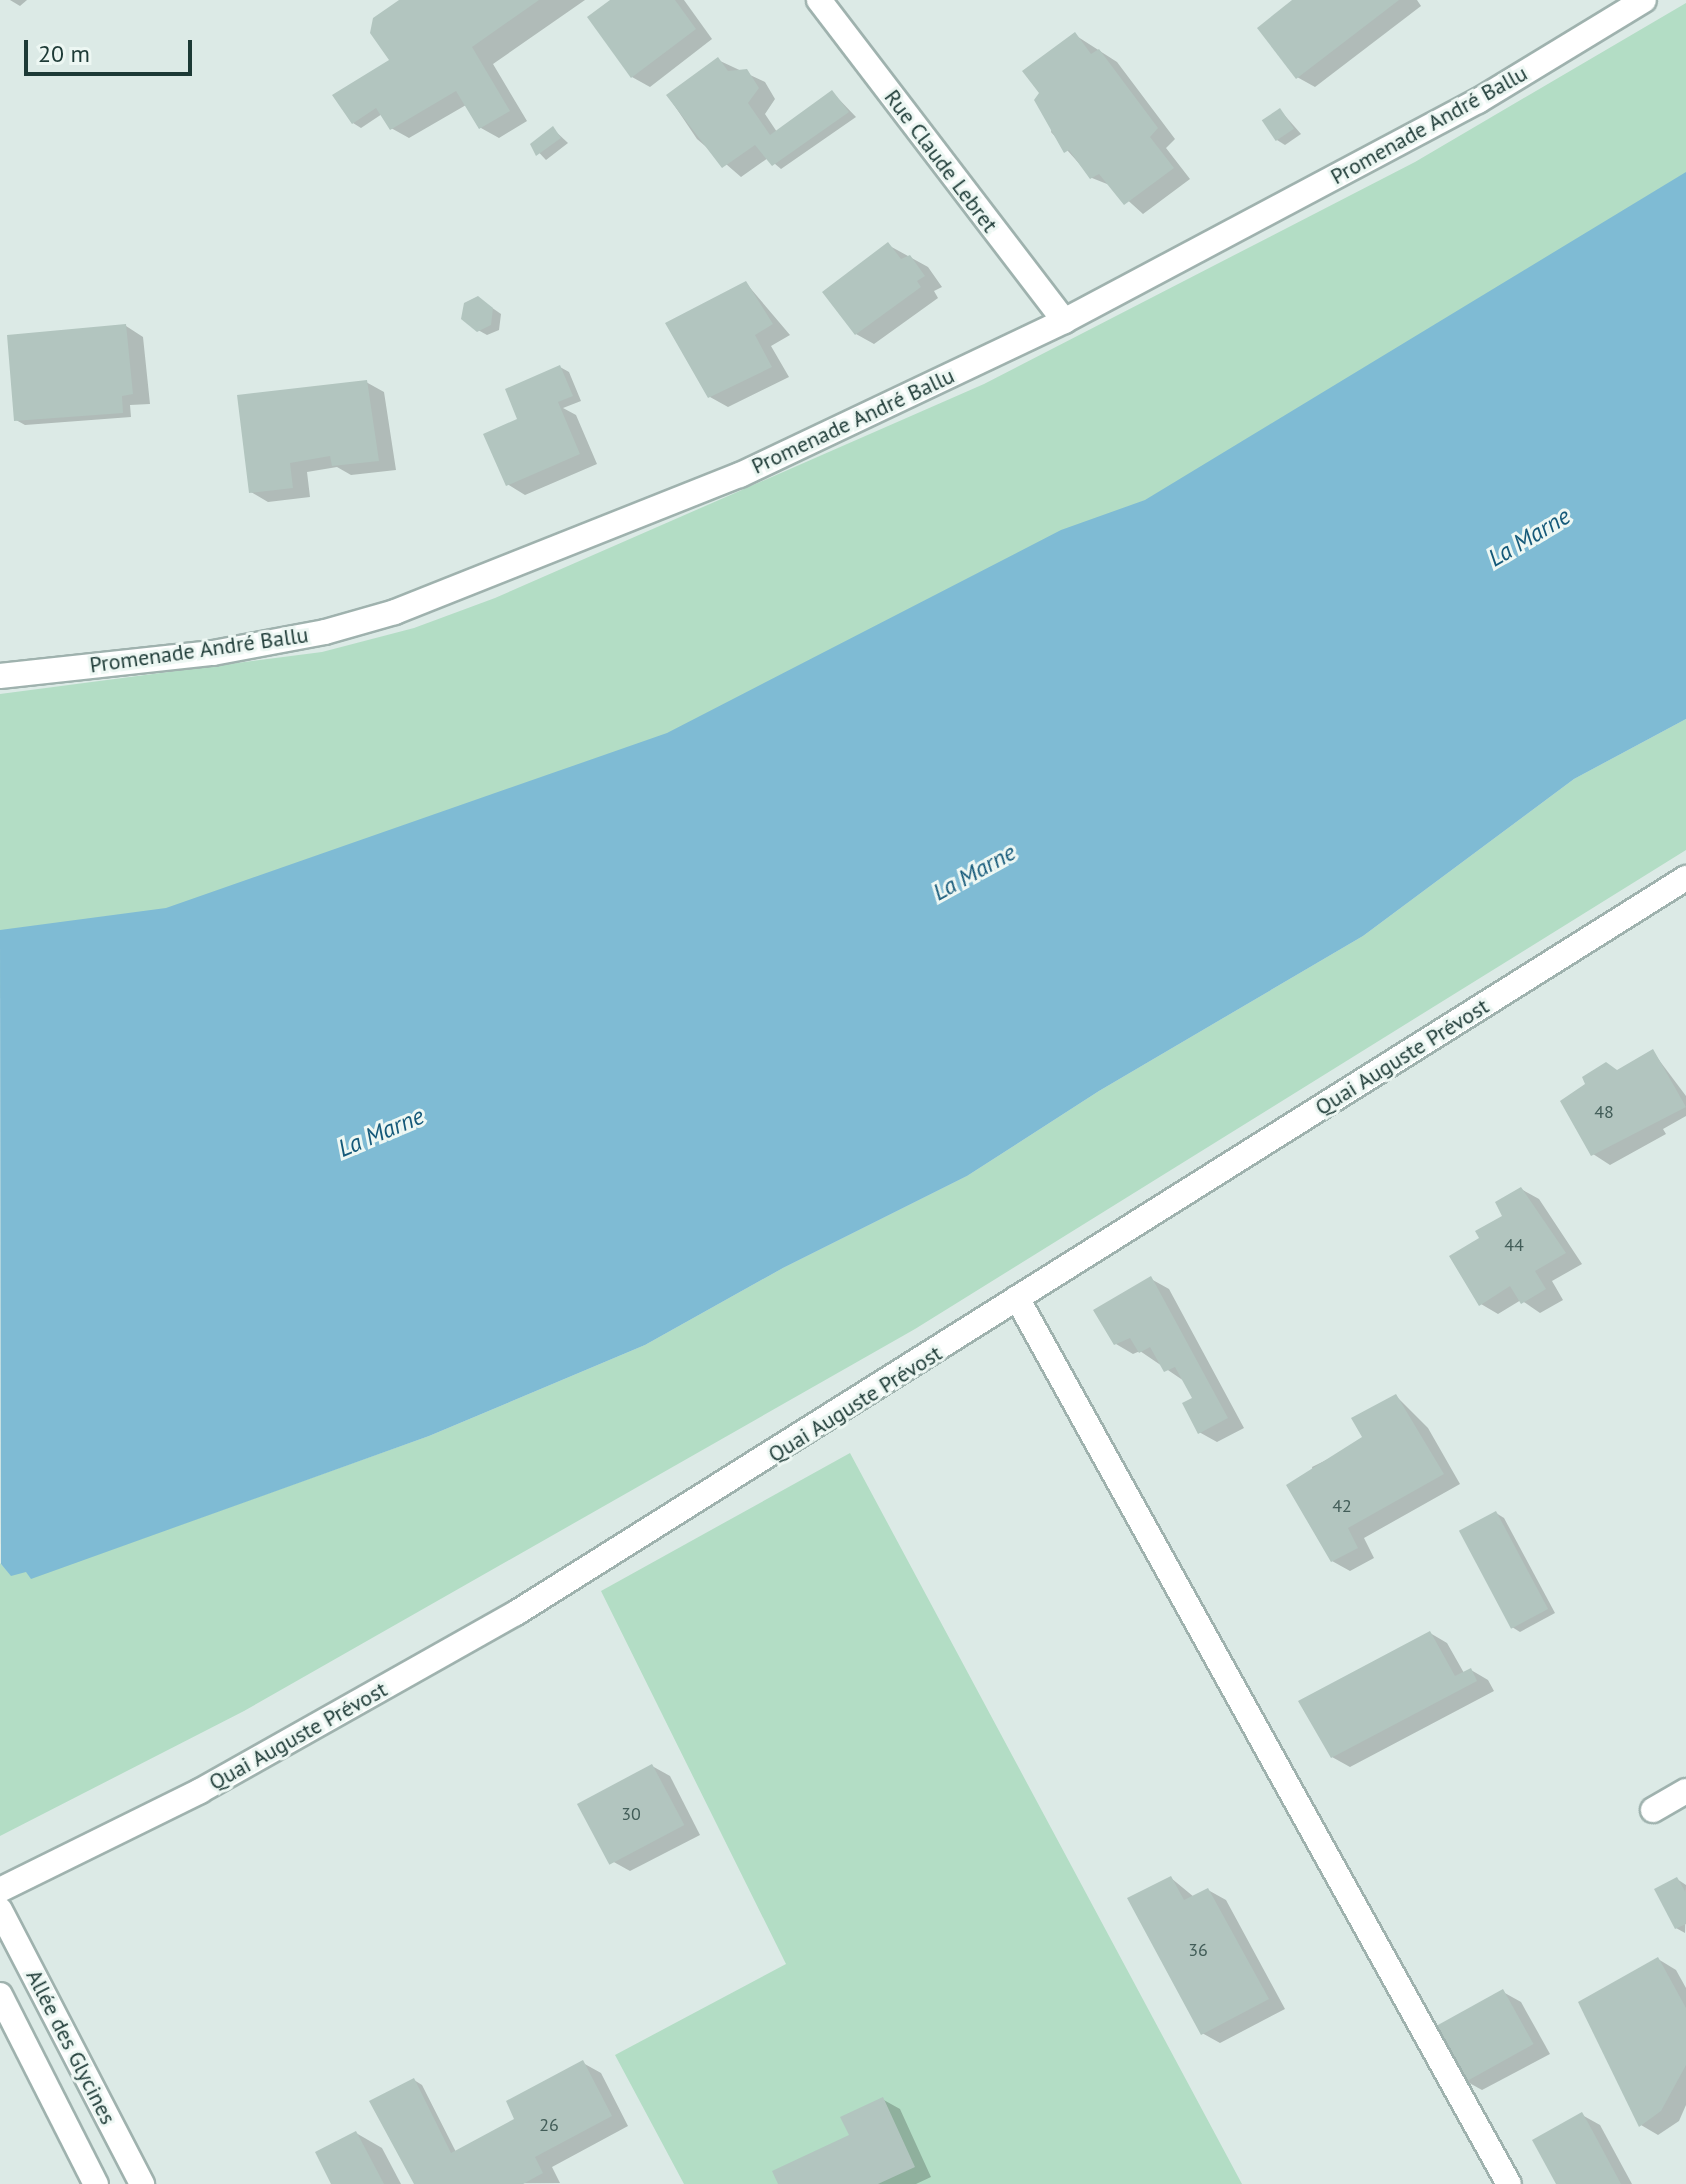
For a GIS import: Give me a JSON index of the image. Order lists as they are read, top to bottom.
{
  "streets": {
    "street": [
      "Promenade André Ballu",
      "Rue Claude Lebret",
      "Quai Auguste Prévost",
      "Allée des Glycines"
    ]
  },
  "crossings": [
    ["Promenade André Ballu", "Rue Claude Lebret"]
  ],
  "water": ["La Marne"],
  "house_numbers": [
    "48",
    "44",
    "42",
    "30",
    "36",
    "26"
  ],
  "scale_bar": "20 m"
}
